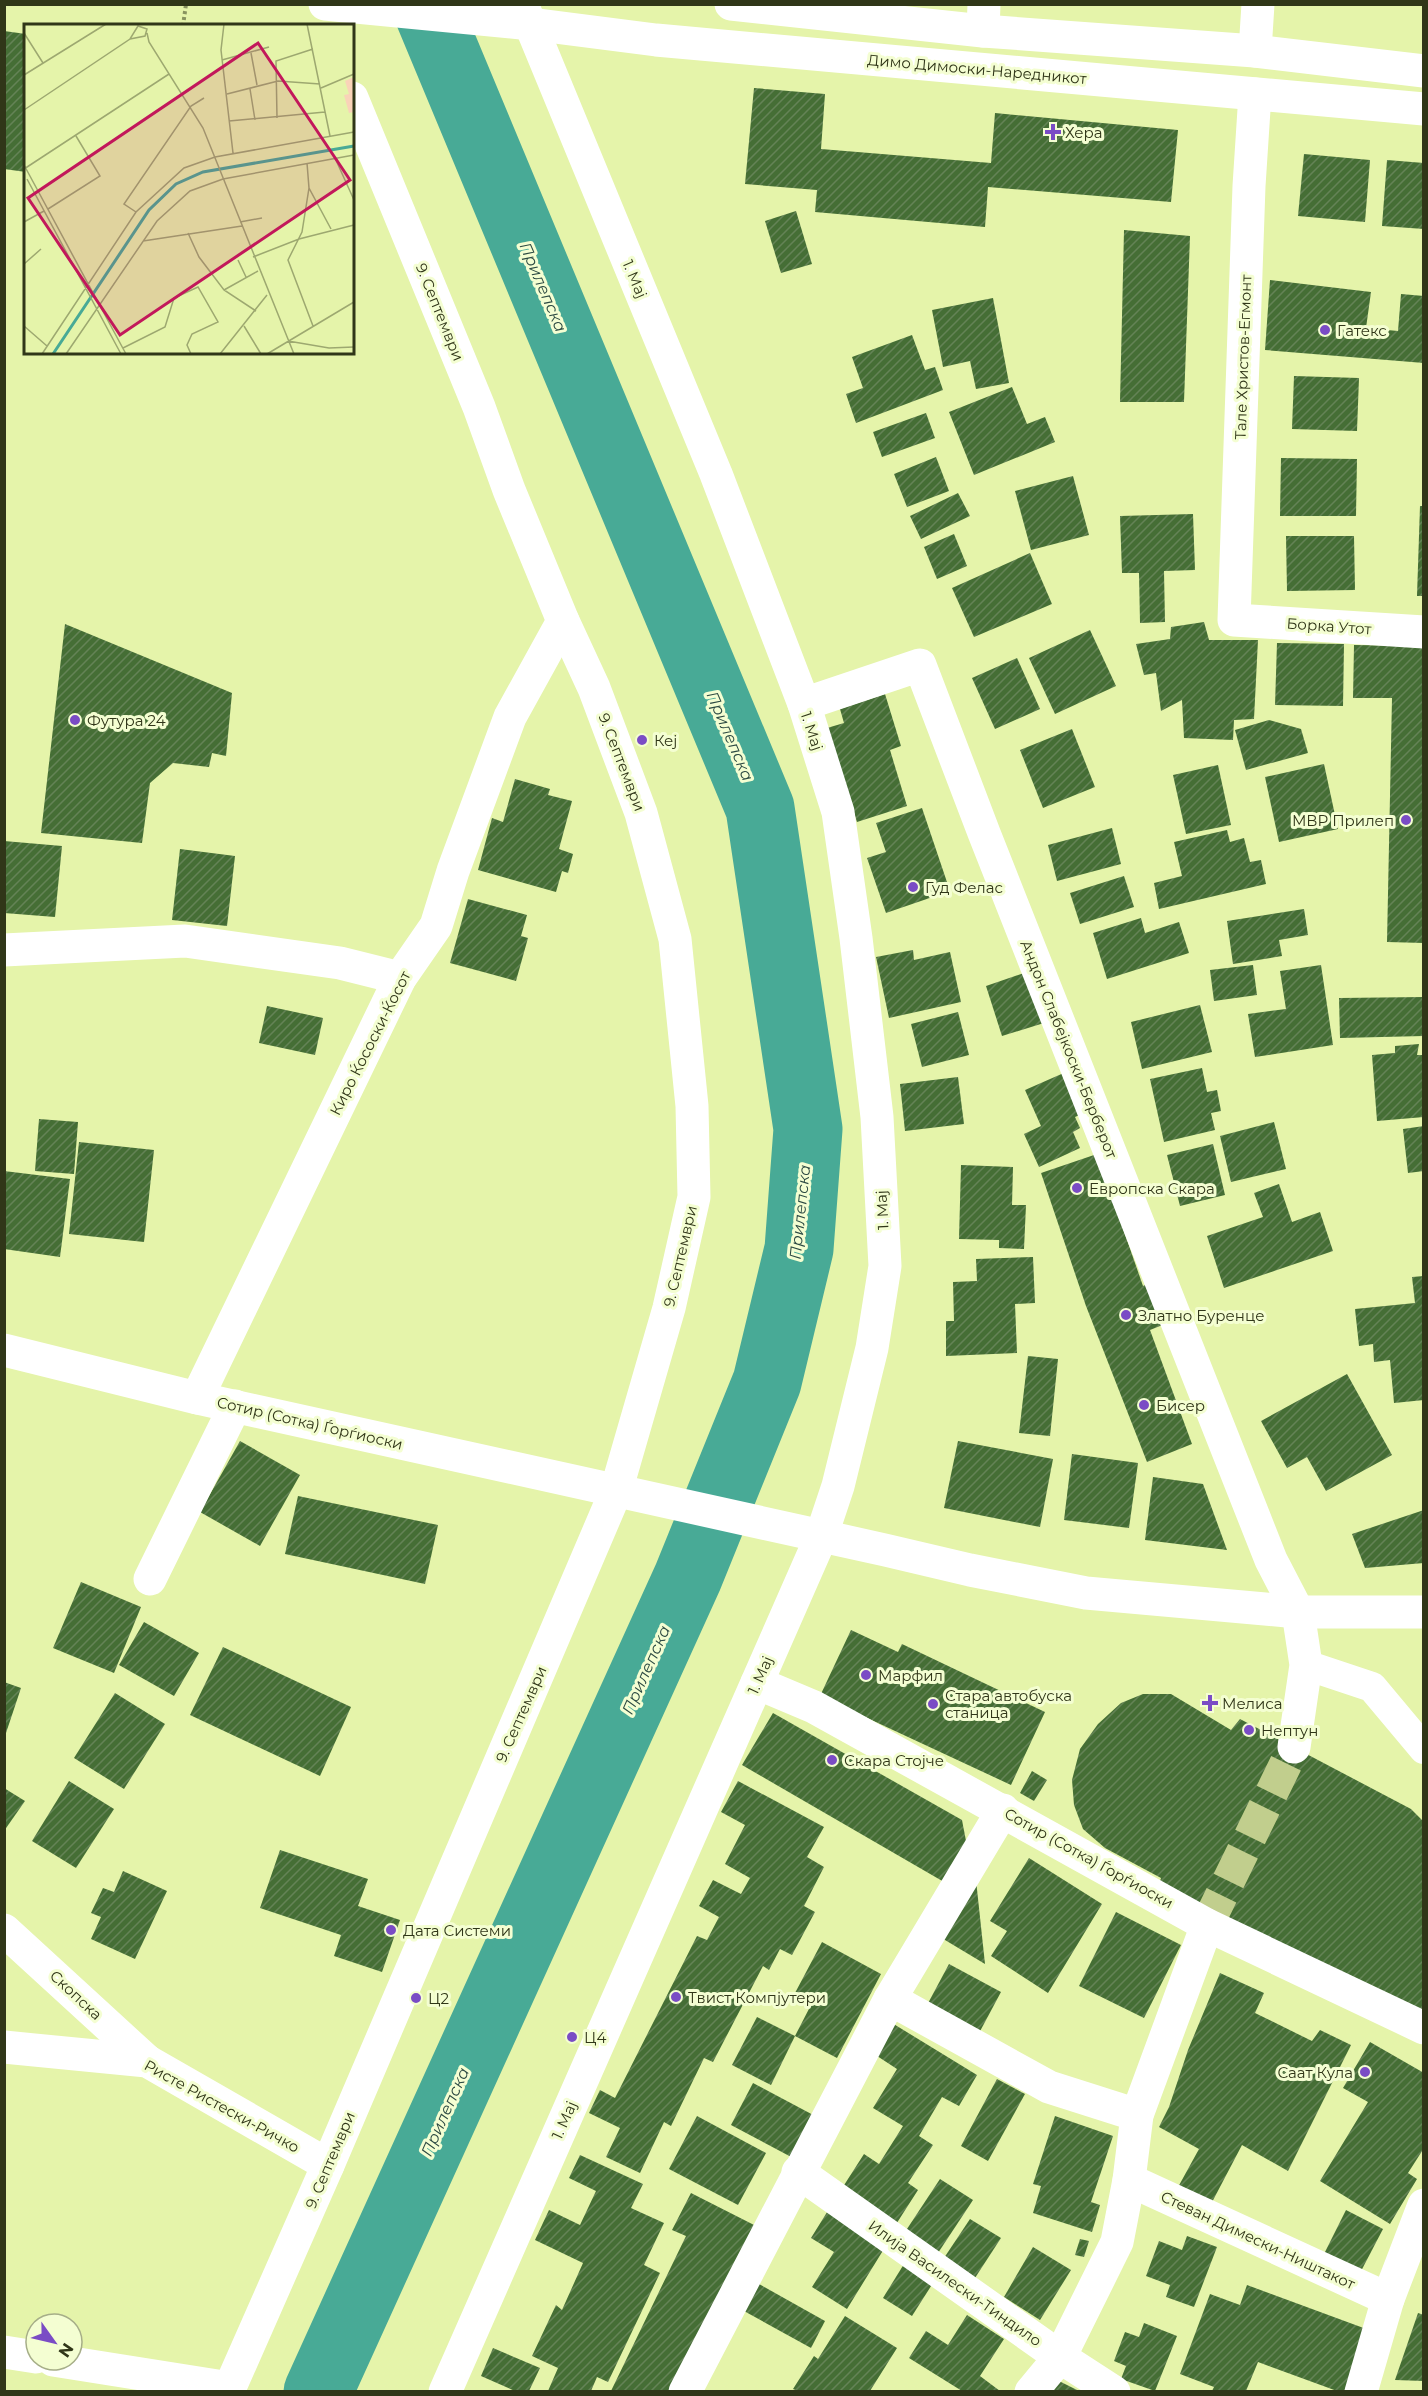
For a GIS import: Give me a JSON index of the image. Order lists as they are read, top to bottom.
{
  "streets": {
    "street": [
      "Димо Димоски-Наредникот",
      "1. Мај",
      "9. Септември",
      "Тале Христов-Егмонт",
      "Борка Утот",
      "Киро Ќососки-Ќосот",
      "Андон Слабејкоски-Берберот",
      "Сотир (Сотка) Ѓорѓиоски",
      "Скопска",
      "Ристе Ристески-Ричко",
      "Стеван Димески-Ништакот",
      "Илија Василески-Тиндило"
    ]
  },
  "crossings": [
    ["Димо Димоски-Наредникот", "1. Мај"],
    ["Димо Димоски-Наредникот", "Тале Христов-Егмонт"],
    ["1. Мај", "Андон Слабејкоски-Берберот"],
    ["1. Мај", "Сотир (Сотка) Ѓорѓиоски"],
    ["9. Септември", "Киро Ќососки-Ќосот"],
    ["9. Септември", "Сотир (Сотка) Ѓорѓиоски"],
    ["9. Септември", "Ристе Ристески-Ричко"],
    ["Тале Христов-Егмонт", "Борка Утот"],
    ["Киро Ќососки-Ќосот", "Сотир (Сотка) Ѓорѓиоски"],
    ["Андон Слабејкоски-Берберот", "Сотир (Сотка) Ѓорѓиоски"],
    ["Скопска", "Ристе Ристески-Ричко"]
  ],
  "water": ["Прилепска"],
  "places": {
    "health": ["Хера", "Мелиса"],
    "other": [
      "Гатекс",
      "Футура 24",
      "Кеј",
      "МВР Прилеп",
      "Гуд Фелас",
      "Европска Скара",
      "Златно Буренце",
      "Бисер",
      "Марфил",
      "Стара автобуска станица",
      "Нептун",
      "Скара Стојче",
      "Дата Системи",
      "Твист Компјутери",
      "Ц2",
      "Ц4",
      "Саат Кула"
    ]
  },
  "north": "bottom right"
}
